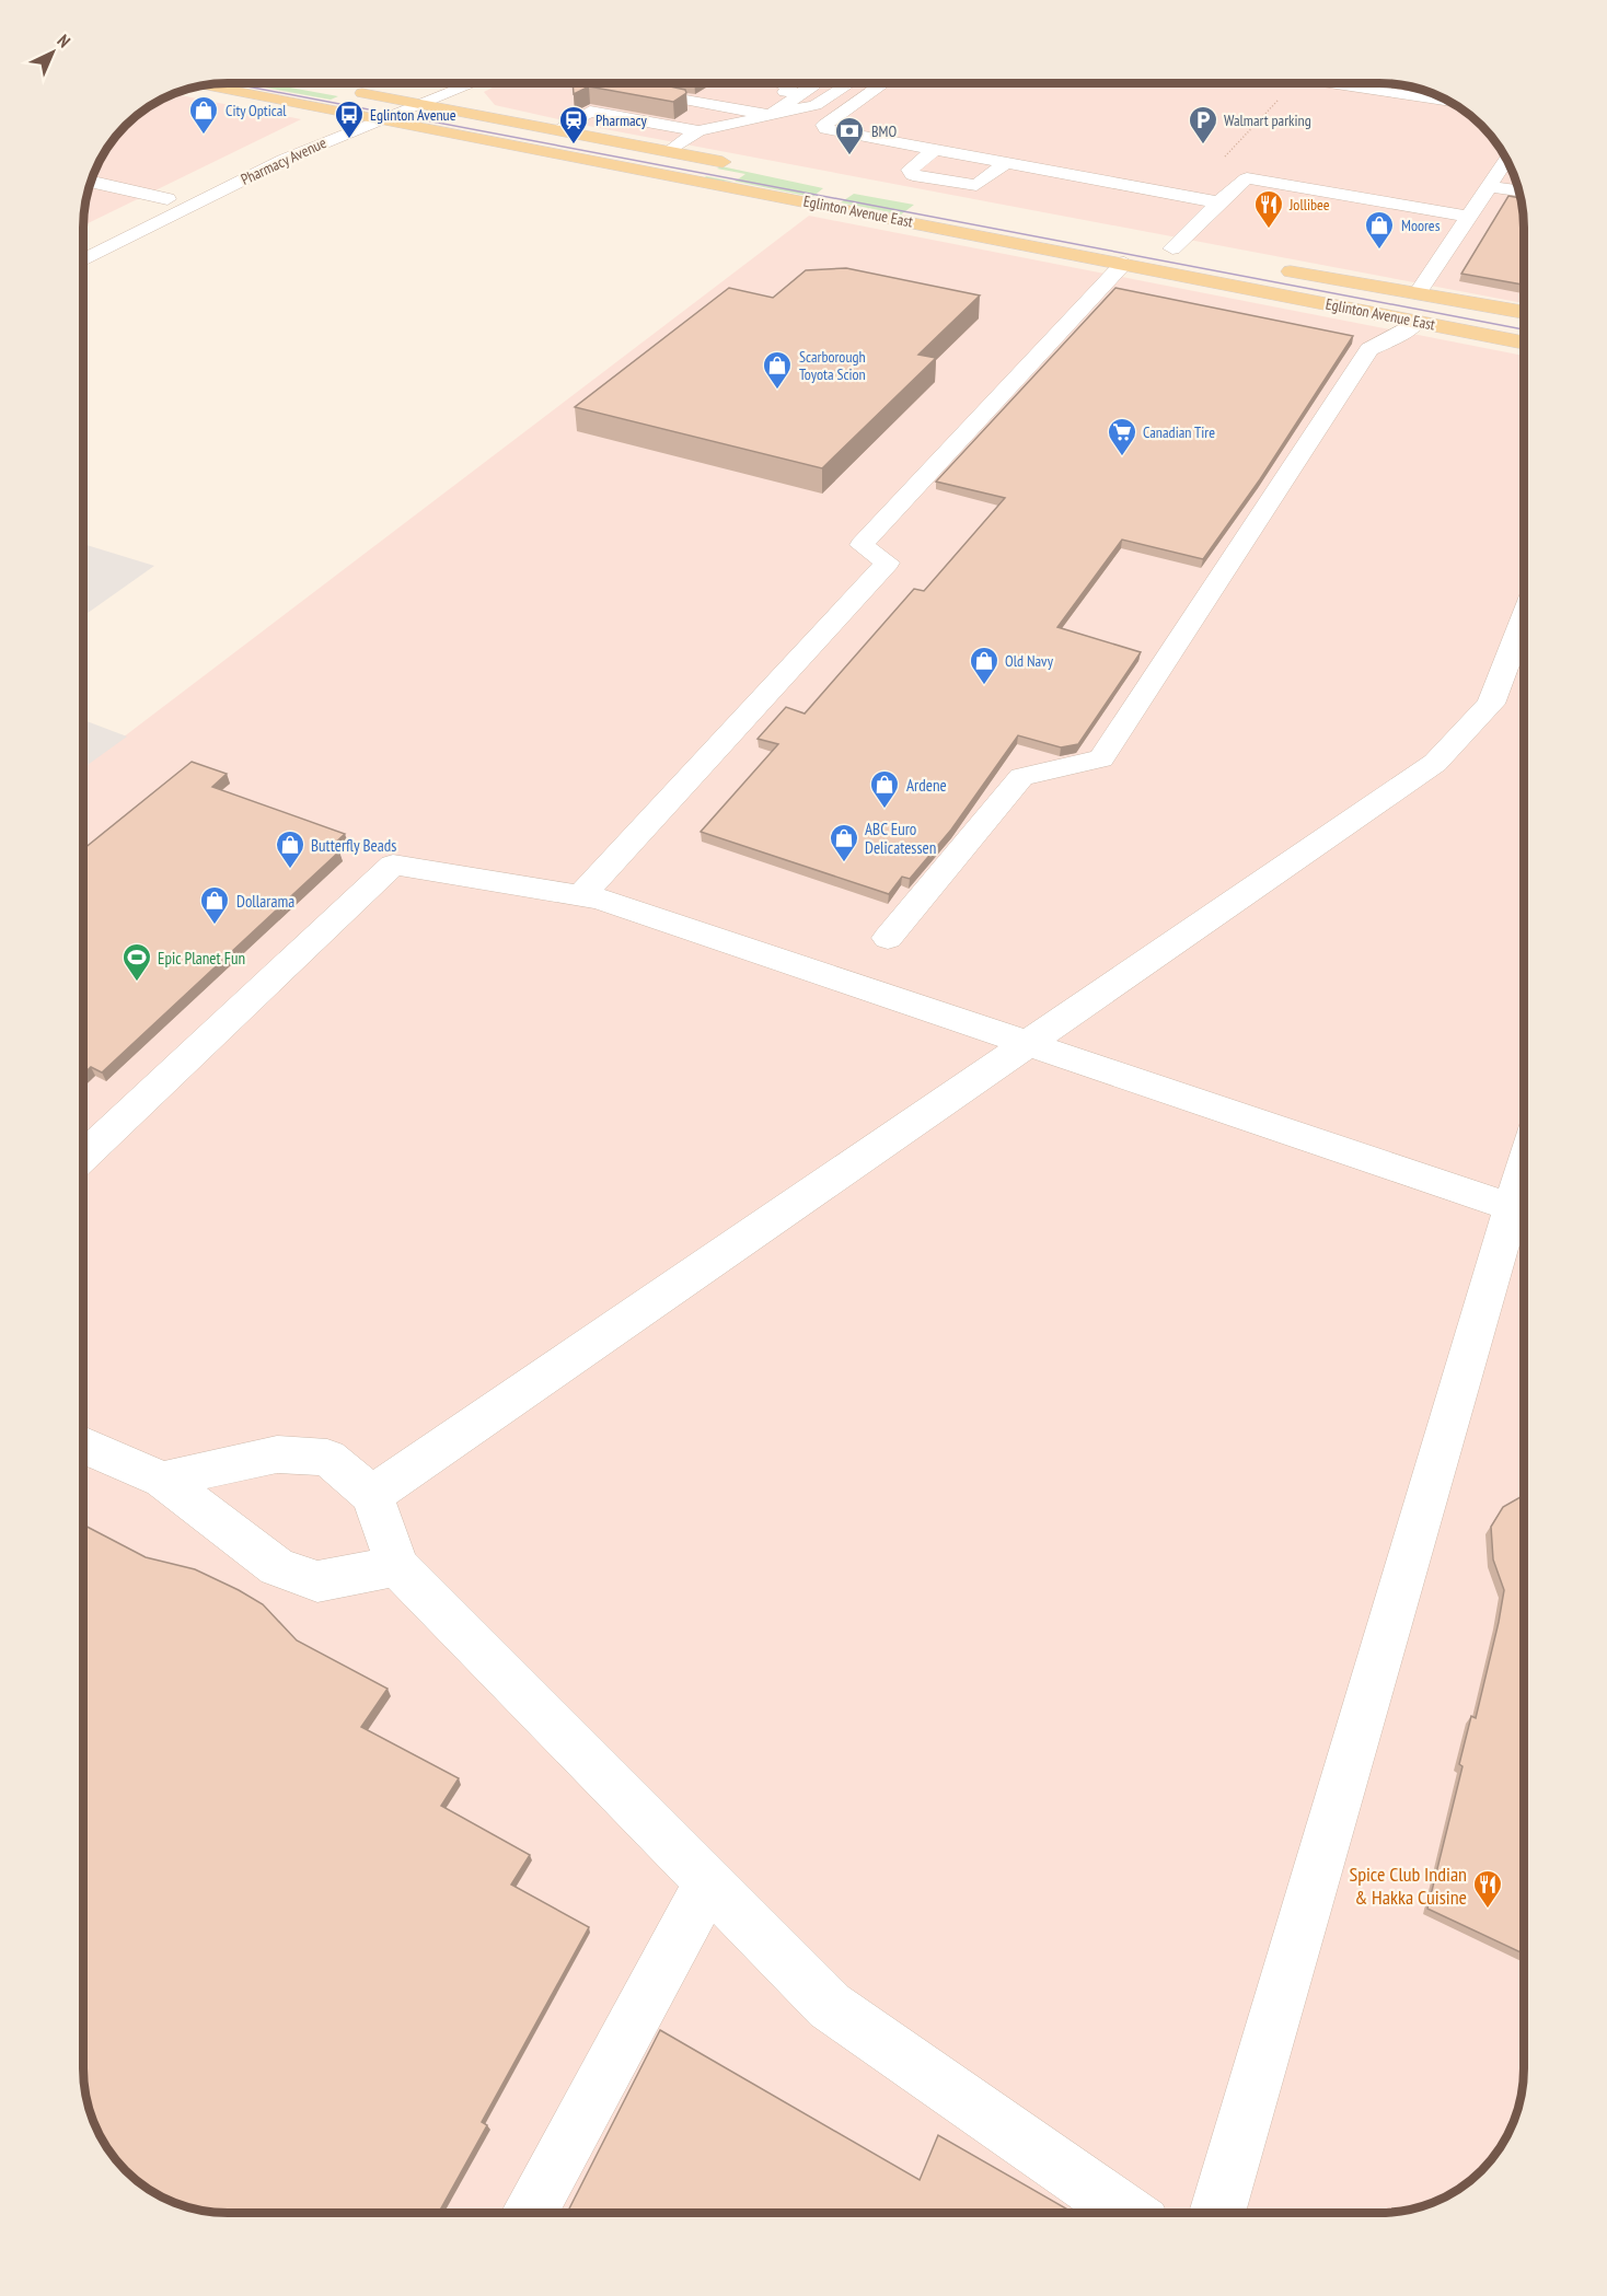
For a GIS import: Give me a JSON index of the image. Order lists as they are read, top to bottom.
{
  "streets": {
    "main road": ["Eglinton Avenue East"],
    "street": ["Pharmacy Avenue"]
  },
  "crossings": [
    ["Pharmacy Avenue", "Eglinton Avenue East"]
  ],
  "places": {
    "shop": [
      "City Optical",
      "Moores",
      "Scarborough Toyota Scion",
      "Old Navy",
      "Ardene",
      "ABC Euro Delicatessen",
      "Butterfly Beads",
      "Dollarama"
    ],
    "bus stop": ["Eglinton Avenue"],
    "station": ["Pharmacy"],
    "parking": ["Walmart parking"],
    "bank": ["BMO"],
    "restaurant": ["Jollibee", "Spice Club Indian & Hakka Cuisine"],
    "supermarket": ["Canadian Tire"],
    "sports": ["Epic Planet Fun"]
  },
  "north": "top right"
}
